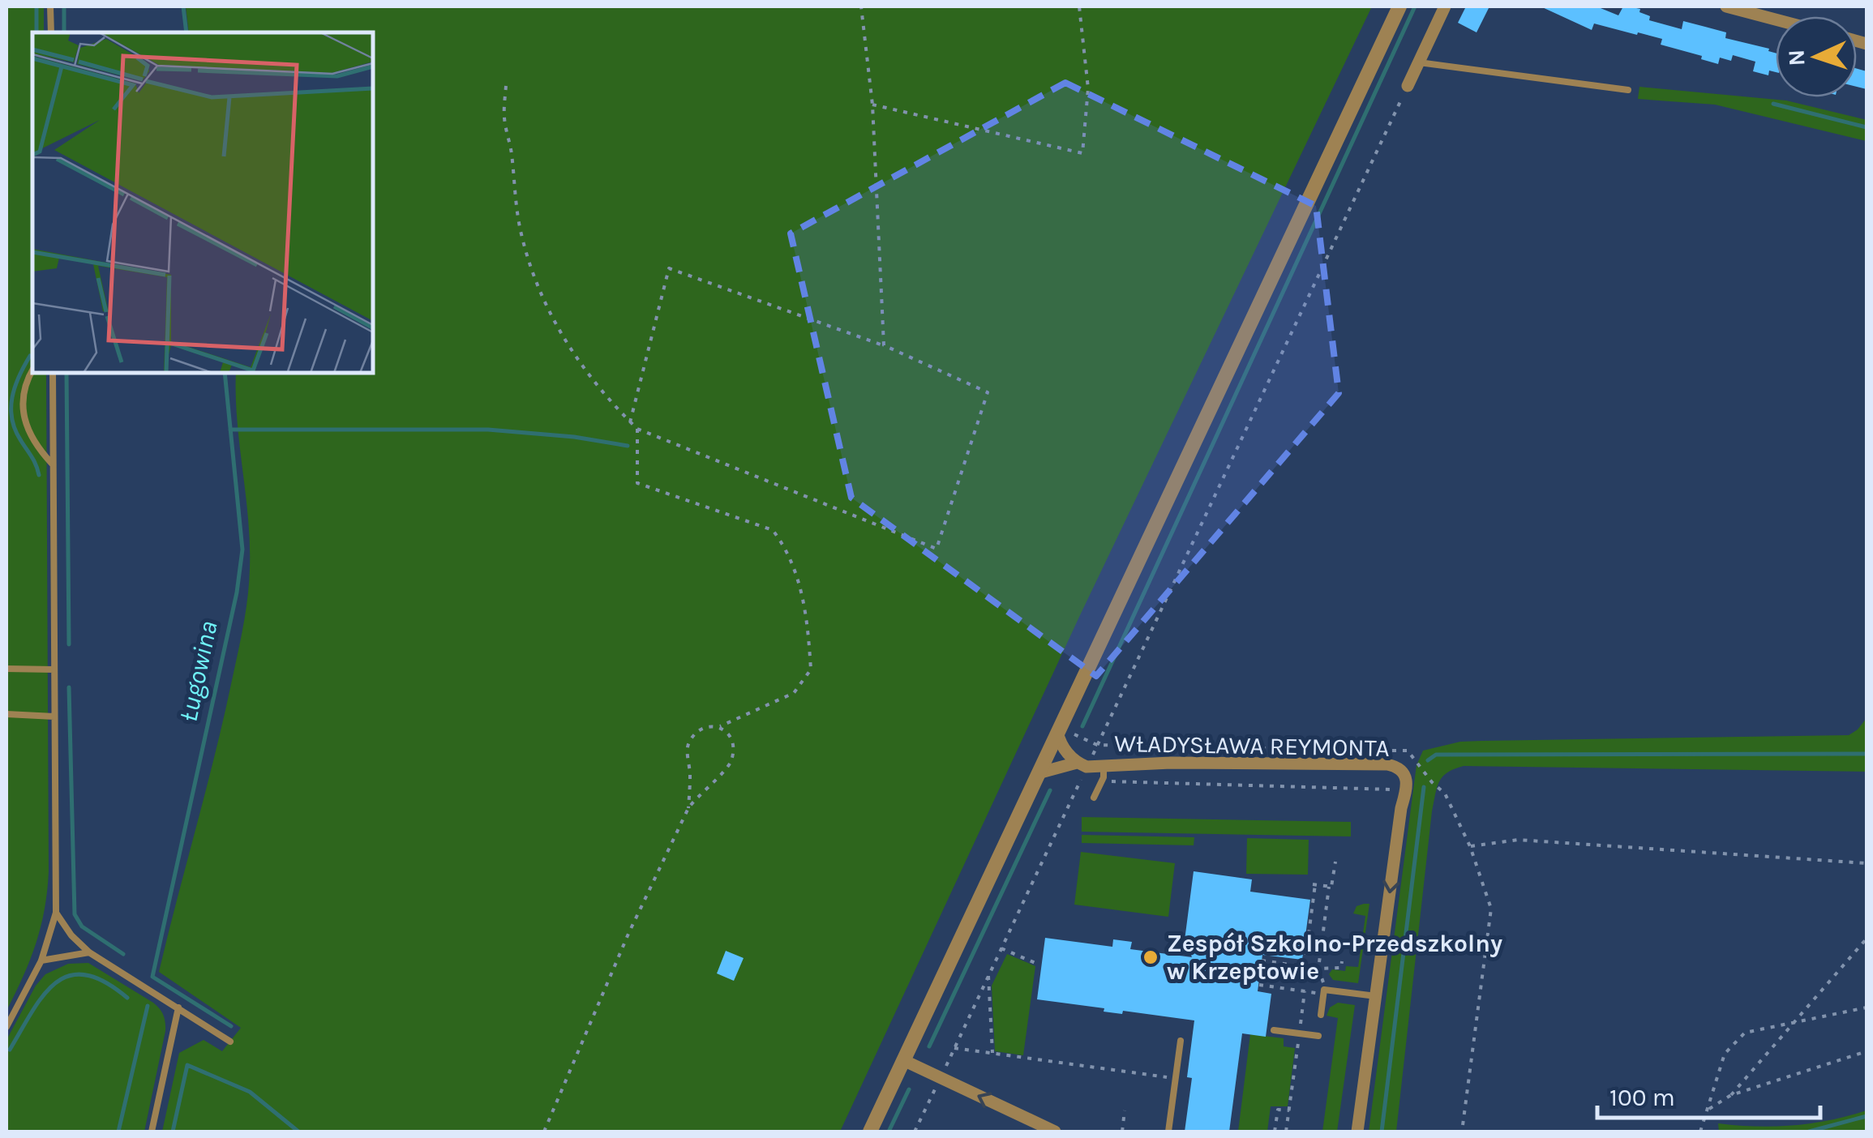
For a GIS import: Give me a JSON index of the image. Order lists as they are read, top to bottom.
{
  "streets": {
    "street": ["WŁADYSŁAWA REYMONTA"]
  },
  "water": ["Ługowina"],
  "places": ["Zespół Szkolno-Przedszkolny w Krzeptowie"],
  "scale_bar": "100 m",
  "north": "left"
}
